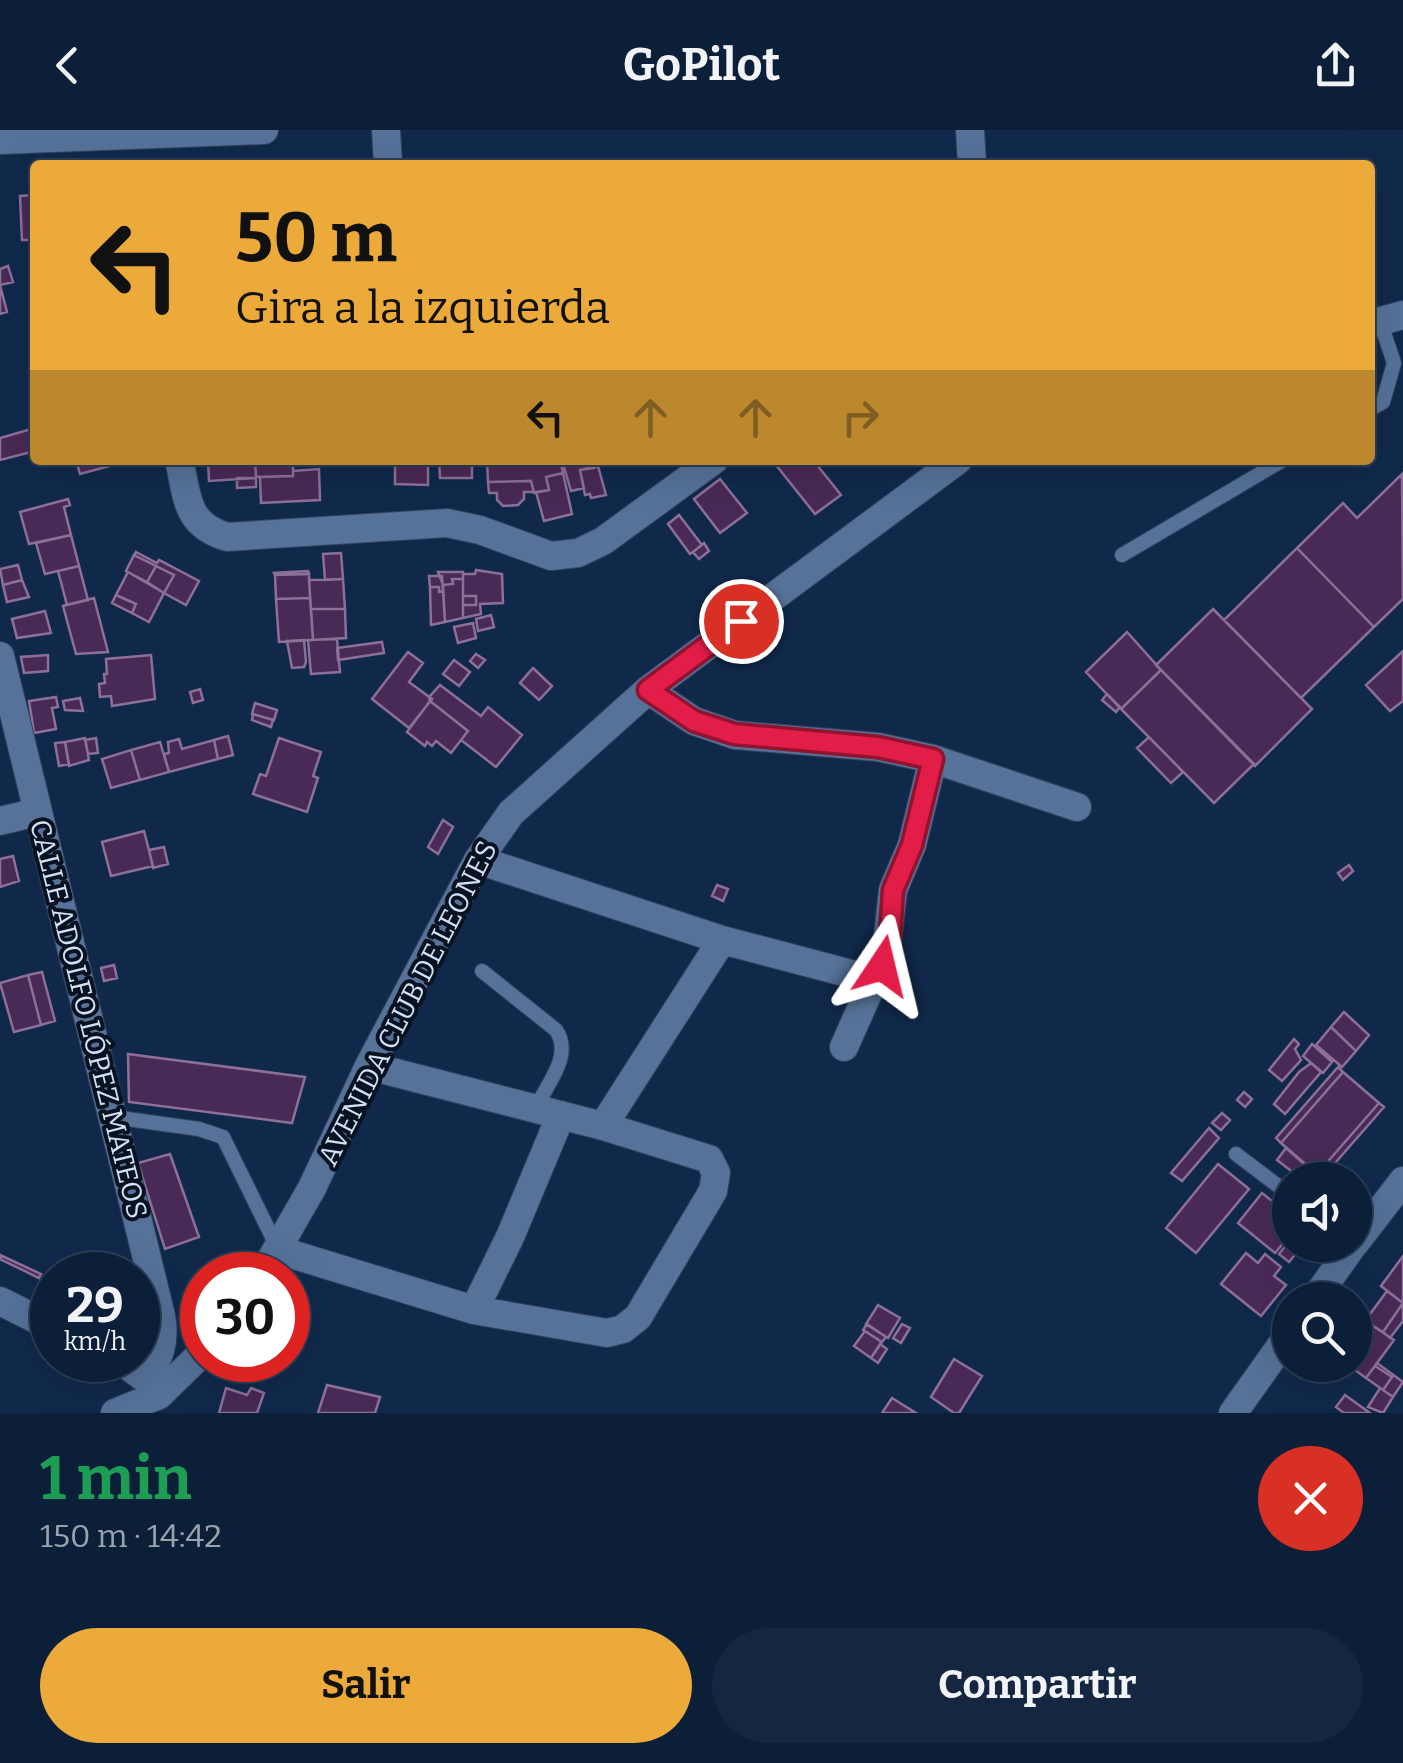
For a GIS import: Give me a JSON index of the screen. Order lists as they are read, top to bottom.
{
  "streets": {
    "street": ["AVENIDA CLUB DE LEONES", "CALLE ADOLFO LÓPEZ MATEOS"]
  },
  "page": {
    "header": "GoPilot",
    "turn": ["50 m", "Gira a la izquierda"],
    "speed": "29 km/h",
    "limit": "30",
    "heading": ["1 min", "150 m · 14:42"],
    "buttons": ["Salir", "Compartir"]
  }
}
